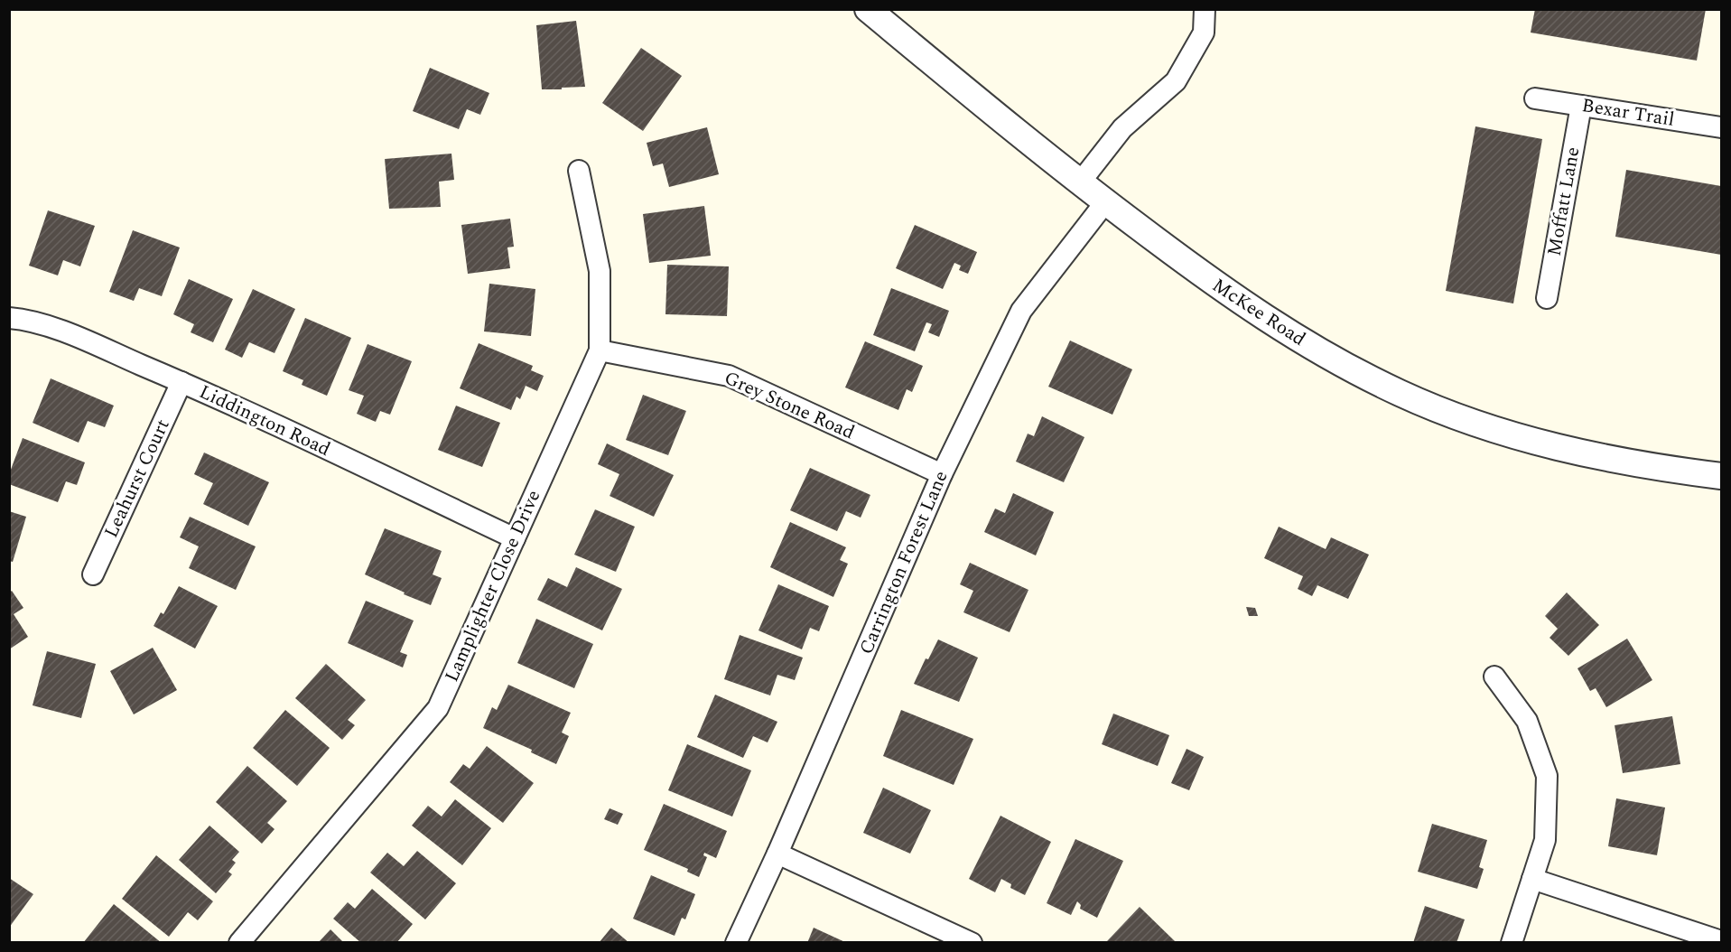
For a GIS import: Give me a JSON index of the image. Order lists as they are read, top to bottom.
{
  "streets": {
    "street": [
      "Bexar Trail",
      "Moffatt Lane",
      "McKee Road",
      "Grey Stone Road",
      "Liddington Road",
      "Leahurst Court",
      "Carrington Forest Lane",
      "Lamplighter Close Drive"
    ]
  },
  "crossings": [
    ["Bexar Trail", "Moffatt Lane"],
    ["McKee Road", "Carrington Forest Lane"],
    ["Grey Stone Road", "Carrington Forest Lane"],
    ["Grey Stone Road", "Lamplighter Close Drive"],
    ["Liddington Road", "Leahurst Court"],
    ["Liddington Road", "Lamplighter Close Drive"]
  ]
}
